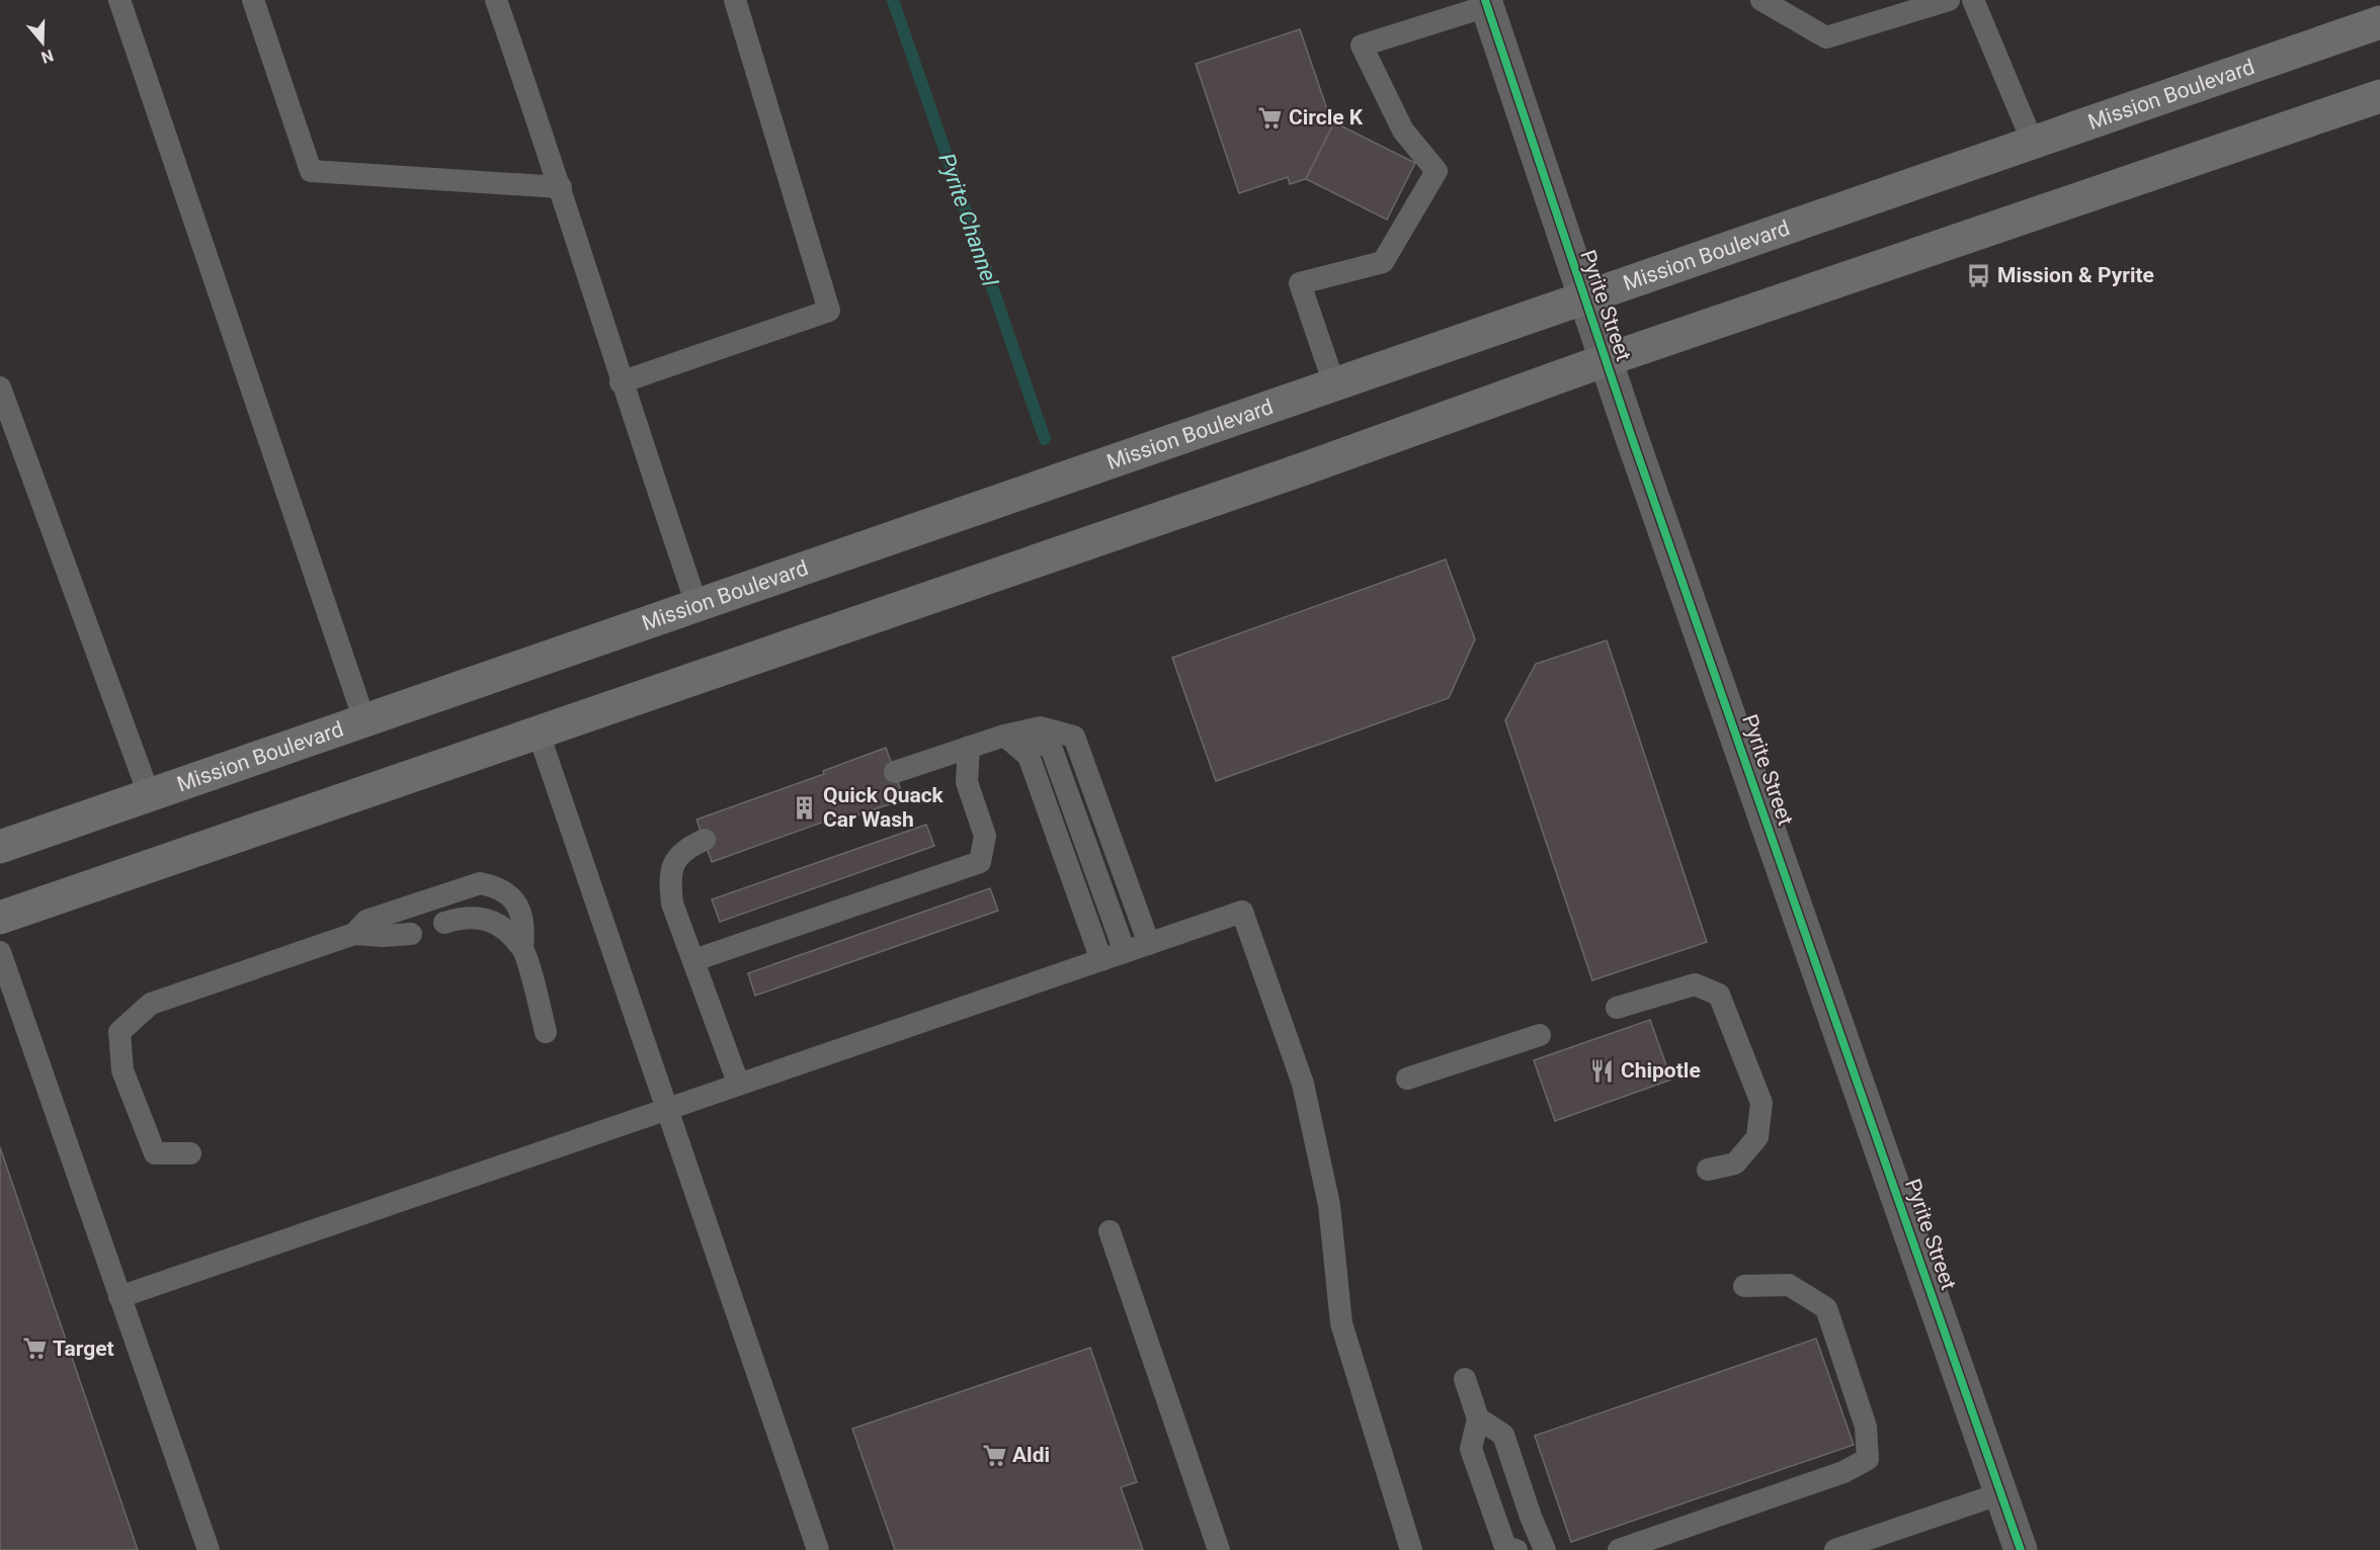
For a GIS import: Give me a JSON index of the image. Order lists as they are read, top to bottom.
{
  "streets": {
    "main road": ["Mission Boulevard"],
    "street": ["Pyrite Street"]
  },
  "crossings": [
    ["Mission Boulevard", "Pyrite Street"]
  ],
  "water": ["Pyrite Channel"],
  "places": {
    "supermarket": ["Circle K", "Target", "Aldi"],
    "bus stop": ["Mission & Pyrite"],
    "building": ["Quick Quack Car Wash"],
    "restaurant": ["Chipotle"]
  },
  "north": "bottom"
}
